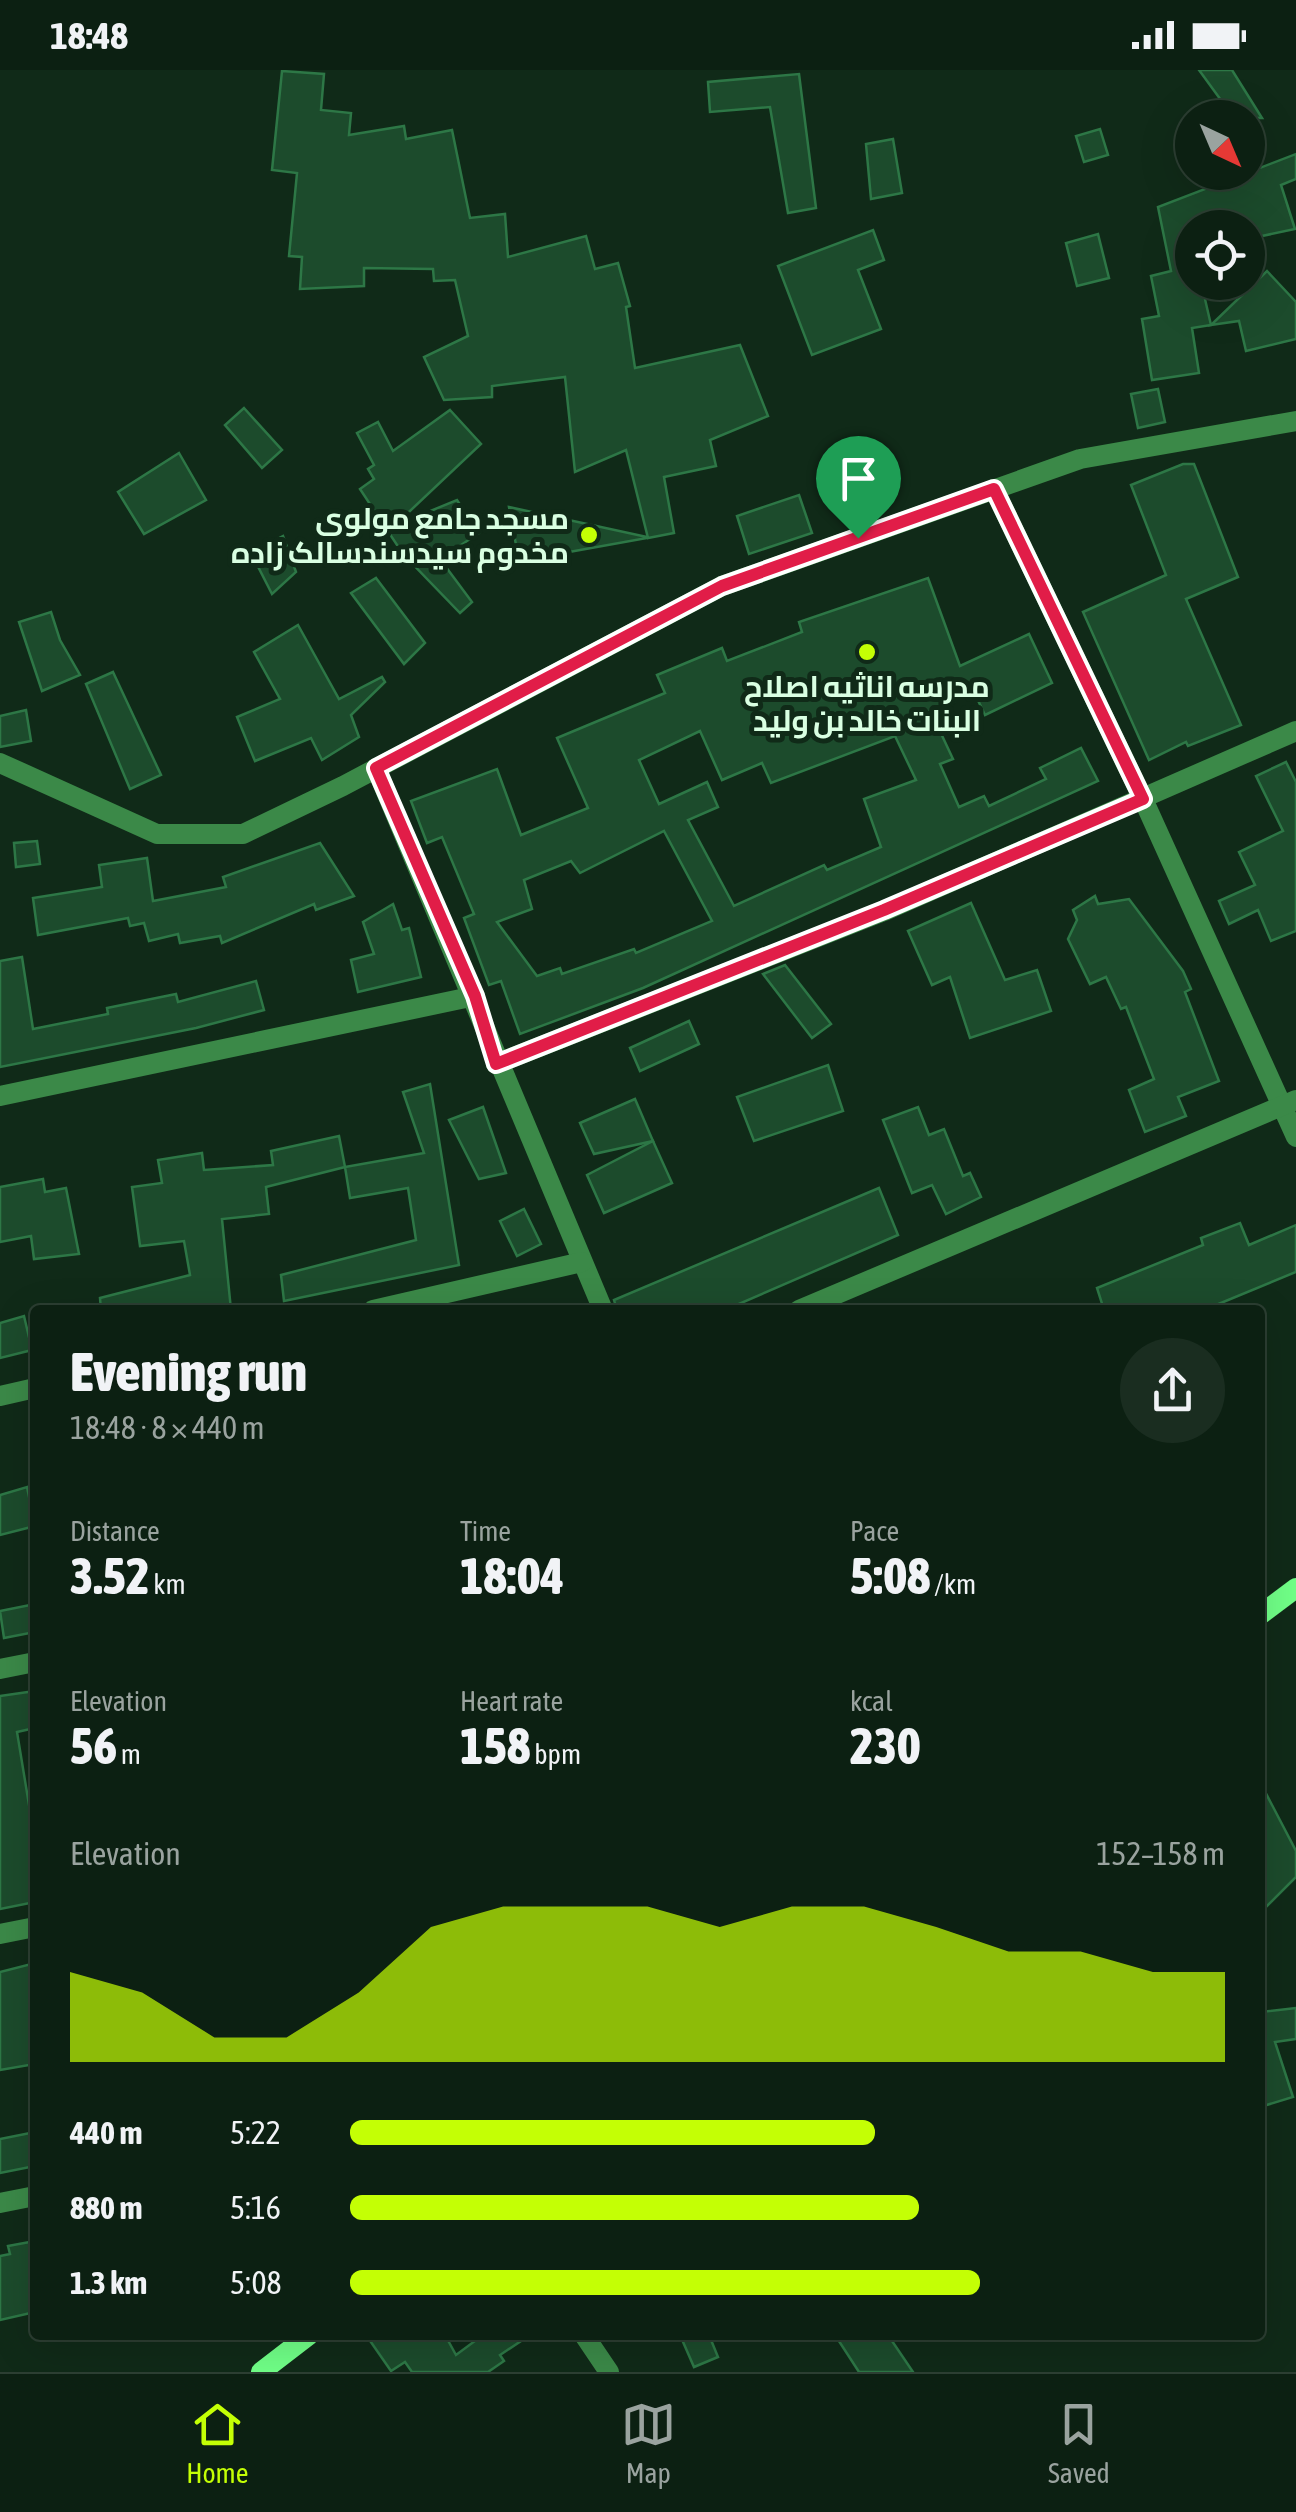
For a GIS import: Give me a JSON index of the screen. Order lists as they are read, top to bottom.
{
  "places": ["مسجد جامع مولوی مخدوم سیدسندسالک زاده", "مدرسه اناثیه اصلاح البنات خالد بن ولید"],
  "north": "bottom right",
  "page": {
    "status": "18:48",
    "heading": ["Evening run", "18:48 · 8 × 440 m"],
    "stats": [
      ["Distance", "3.52 km"],
      ["Time", "18:04"],
      ["Pace", "5:08 /km"],
      ["Elevation", "56 m"],
      ["Heart rate", "158 bpm"],
      ["kcal", "230"]
    ],
    "chart": ["Elevation", "152–158 m"],
    "list": [
      {
        "name": "440 m",
        "note": "5:22"
      },
      {
        "name": "880 m",
        "note": "5:16"
      },
      {
        "name": "1.3 km",
        "note": "5:08"
      }
    ],
    "tabs": ["Home", "Map", "Saved"]
  }
}
